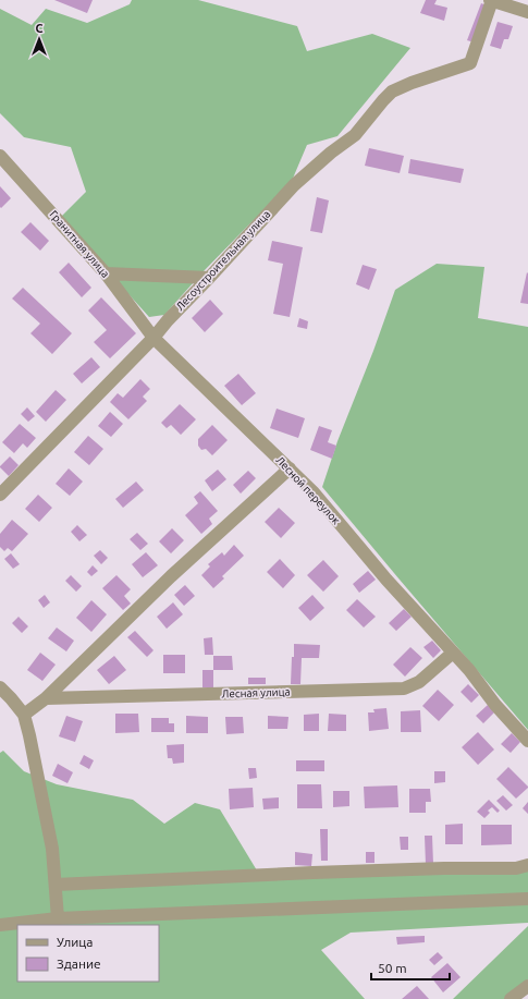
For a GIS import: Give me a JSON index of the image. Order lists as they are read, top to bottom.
{
  "streets": {
    "street": [
      "Гранитная улица",
      "Лесоустроительная улица",
      "Лесной переулок",
      "Лесная улица"
    ]
  },
  "crossings": [
    ["Гранитная улица", "Лесоустроительная улица"],
    ["Гранитная улица", "Лесной переулок"],
    ["Лесоустроительная улица", "Лесной переулок"],
    ["Лесной переулок", "Лесная улица"]
  ],
  "legend": ["Улица", "Здание"],
  "scale_bar": "50 m",
  "north": "top"
}
